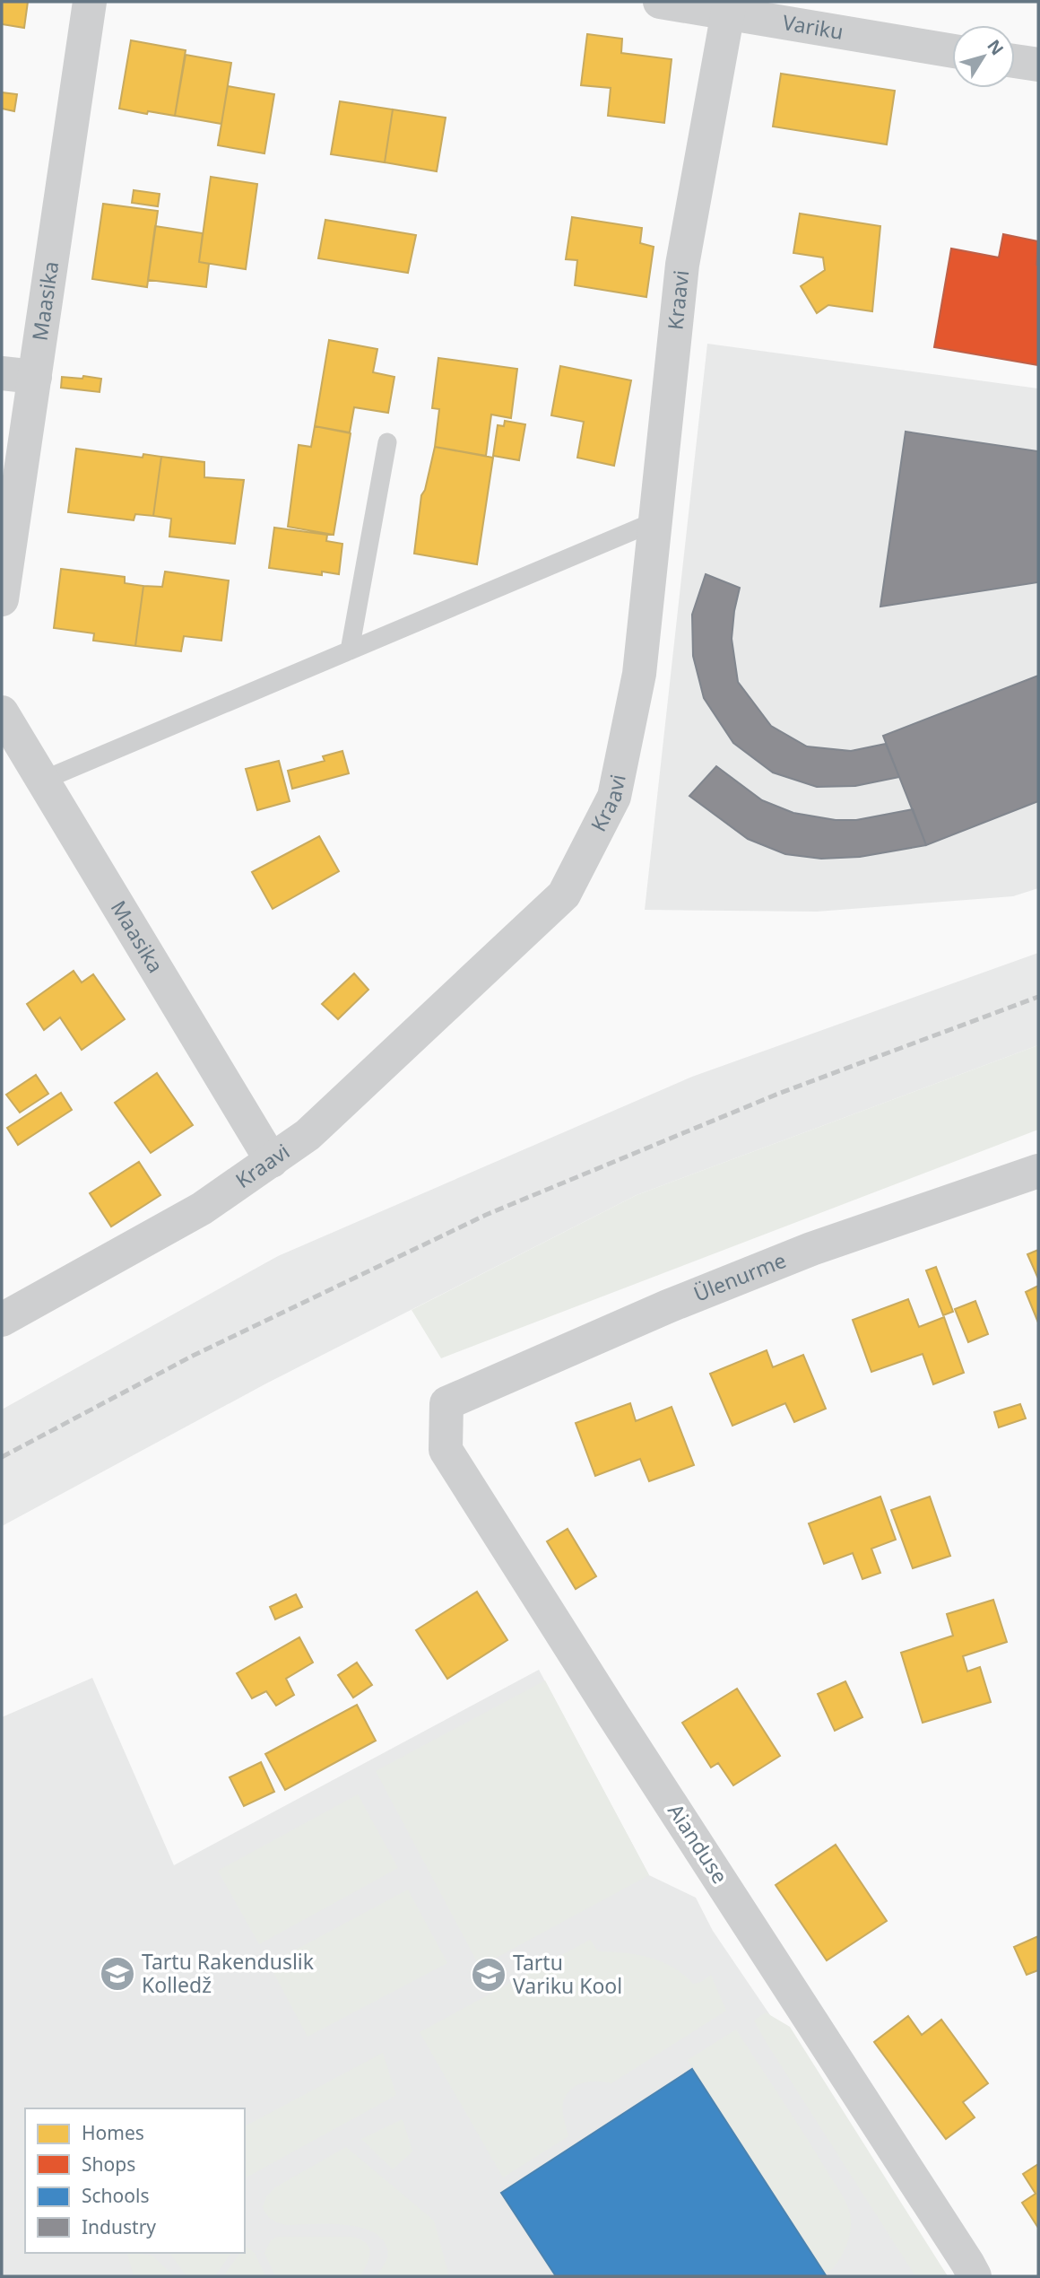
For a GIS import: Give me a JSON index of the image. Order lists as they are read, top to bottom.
{
  "streets": {
    "street": [
      "Variku",
      "Maasika",
      "Kraavi",
      "Ülenurme",
      "Aianduse"
    ]
  },
  "crossings": [
    ["Variku", "Kraavi"],
    ["Maasika", "Kraavi"],
    ["Ülenurme", "Aianduse"]
  ],
  "places": {
    "school or university": ["Tartu Rakenduslik Kolledž", "Tartu Variku Kool"]
  },
  "legend": [
    "Homes",
    "Shops",
    "Schools",
    "Industry"
  ],
  "north": "top right"
}
